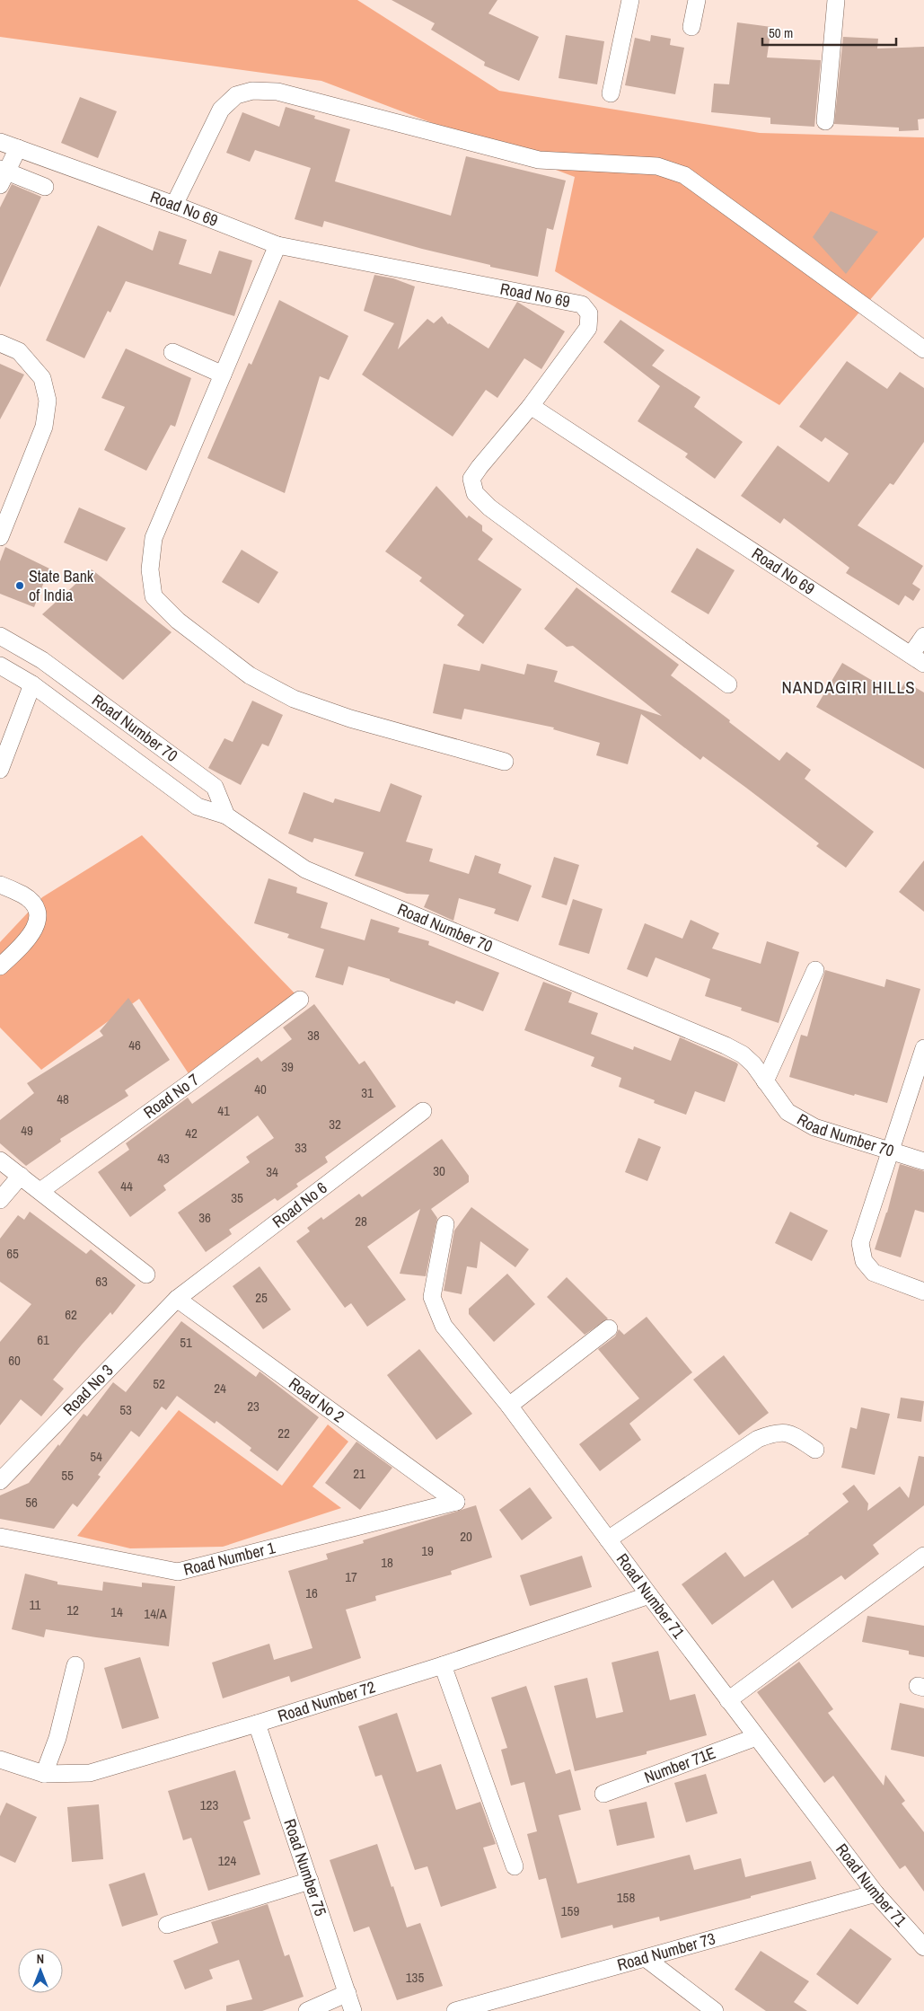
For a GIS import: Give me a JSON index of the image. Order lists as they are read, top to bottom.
{
  "streets": {
    "street": [
      "Road No 69",
      "Road Number 70",
      "Road No 7",
      "Road No 6",
      "Road No 3",
      "Road No 2",
      "Road Number 1",
      "Road Number 71",
      "Road Number 72",
      "Number 71E",
      "Road Number 75",
      "Road Number 73"
    ]
  },
  "crossings": [
    ["Road No 6", "Road No 3"],
    ["Road No 6", "Road No 2"],
    ["Road No 3", "Road No 2"],
    ["Road No 2", "Road Number 1"],
    ["Road Number 71", "Road Number 72"],
    ["Road Number 71", "Number 71E"],
    ["Road Number 71", "Road Number 73"],
    ["Road Number 72", "Road Number 75"]
  ],
  "districts": ["NANDAGIRI HILLS"],
  "places": ["State Bank of India"],
  "house_numbers": [
    "38",
    "46",
    "39",
    "40",
    "31",
    "48",
    "41",
    "32",
    "49",
    "42",
    "33",
    "43",
    "30",
    "34",
    "44",
    "35",
    "36",
    "28",
    "65",
    "63",
    "25",
    "62",
    "61",
    "51",
    "60",
    "52",
    "24",
    "23",
    "53",
    "22",
    "54",
    "21",
    "55",
    "56",
    "20",
    "19",
    "18",
    "17",
    "16",
    "11",
    "12",
    "14",
    "14/A",
    "123",
    "124",
    "158",
    "159",
    "135"
  ],
  "scale_bar": "50 m",
  "north": "top"
}
